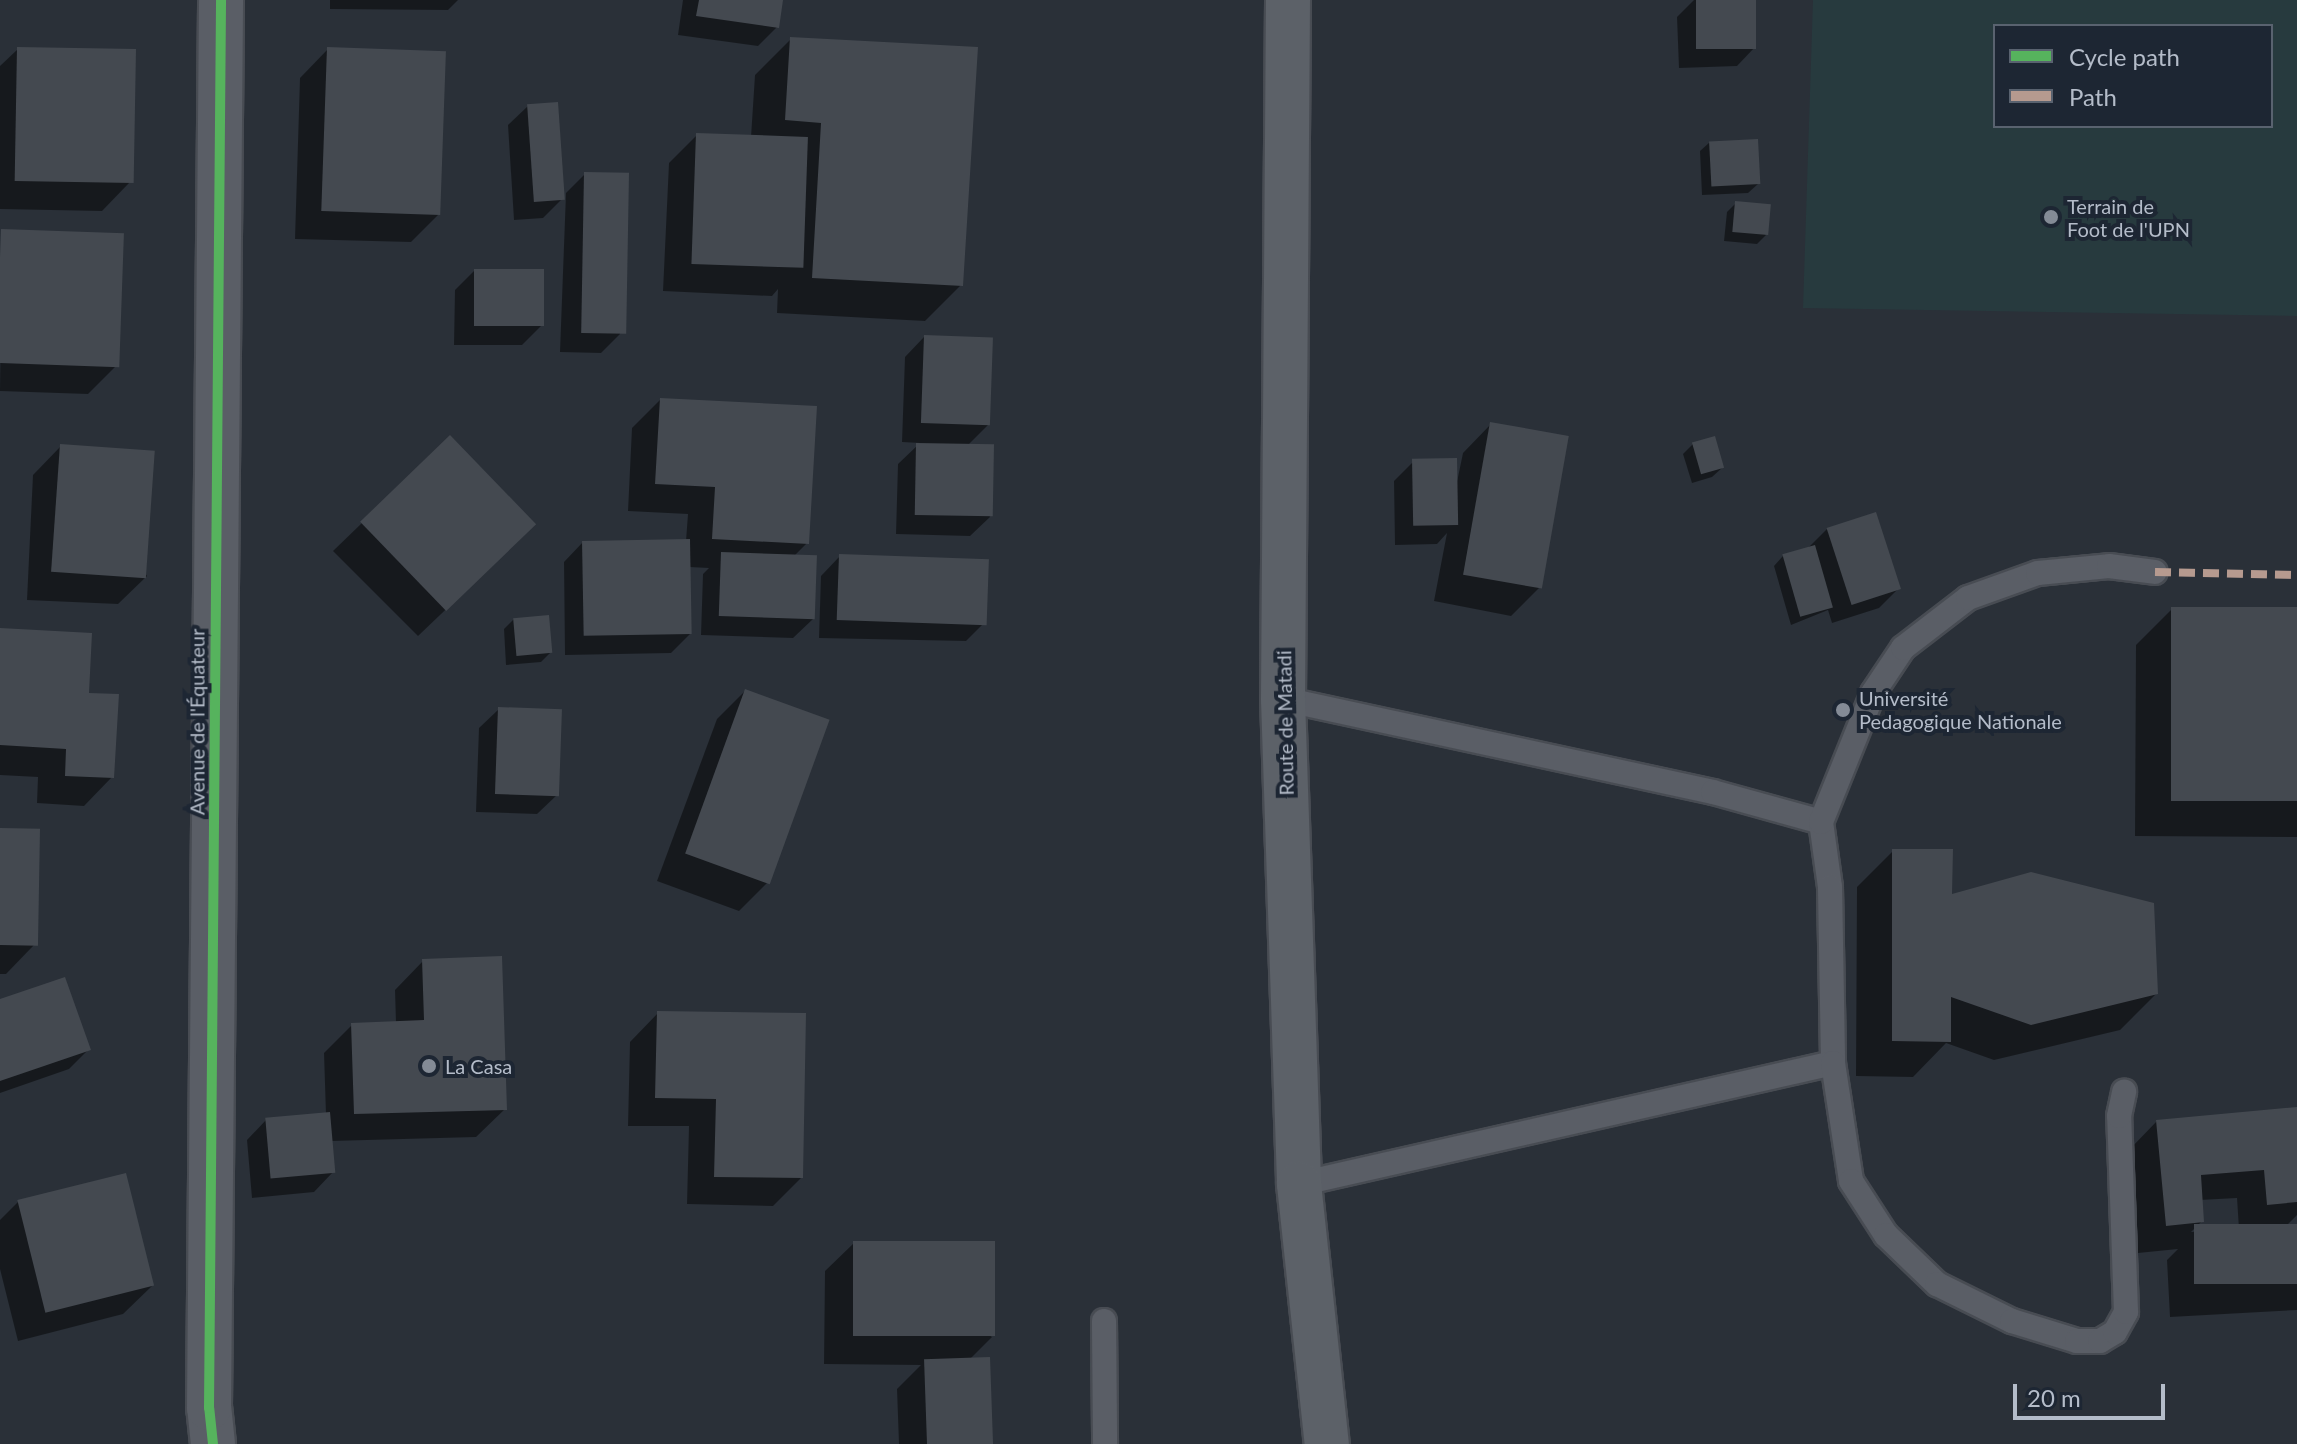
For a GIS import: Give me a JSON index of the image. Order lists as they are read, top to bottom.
{
  "streets": {
    "main road": ["Route de Matadi"],
    "street": ["Avenue de l'Équateur"]
  },
  "places": ["Terrain de Foot de l'UPN", "Université Pedagogique Nationale", "La Casa"],
  "legend": ["Cycle path", "Path"],
  "scale_bar": "20 m"
}
